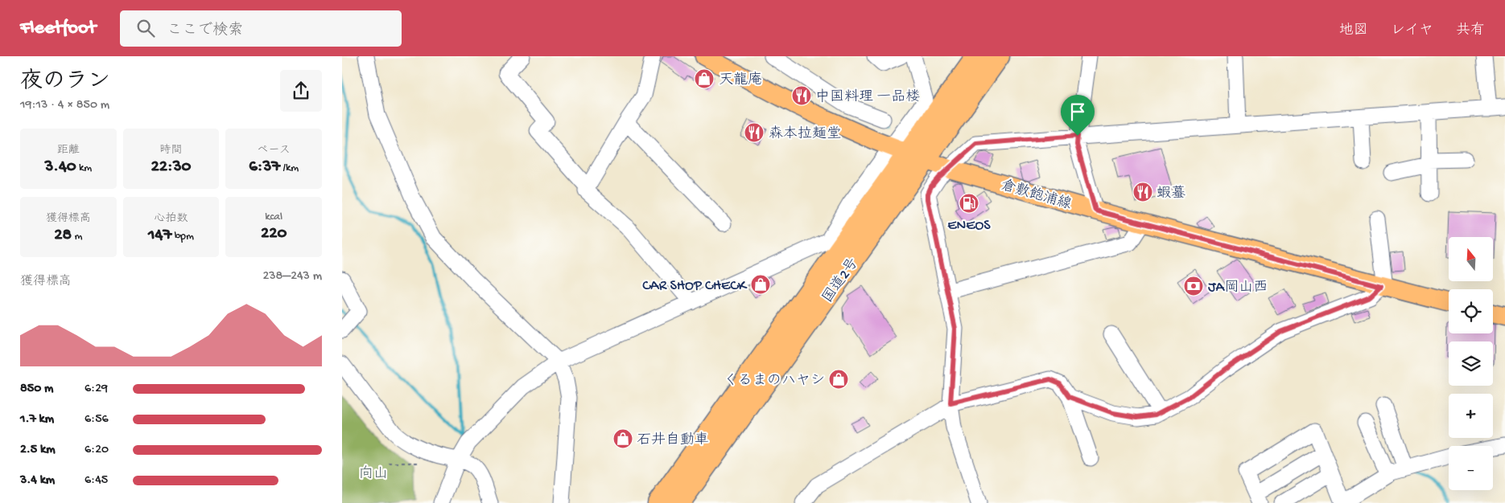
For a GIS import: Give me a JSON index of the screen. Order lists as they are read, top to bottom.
{
  "streets": {
    "highway": ["国道2号"],
    "main road": ["倉敷飽浦線"]
  },
  "crossings": [
    ["倉敷飽浦線", "国道2号"]
  ],
  "parks": ["向山"],
  "places": {
    "shop": [
      "天龍庵",
      "CAR SHOP CHECK",
      "くるまのハヤシ",
      "石井自動車"
    ],
    "restaurant": ["中国料理 一品楼", "森本拉麺堂", "蝦蟇"],
    "fuel station": ["ENEOS"],
    "bank": ["JA岡山西"]
  },
  "north": "top",
  "page": {
    "header": "Fleetfoot",
    "search": "ここで検索",
    "nav": ["地図", "レイヤ", "共有"],
    "heading": ["夜のラン", "19:13 · 4 × 850 m"],
    "stats": [
      ["距離", "3.40 km"],
      ["時間", "22:30"],
      ["ペース", "6:37 /km"],
      ["獲得標高", "28 m"],
      ["心拍数", "147 bpm"],
      ["kcal", "220"]
    ],
    "map_buttons": ["+", "−"],
    "chart": ["獲得標高", "238–243 m"],
    "list": [
      {
        "name": "850 m",
        "note": "6:29"
      },
      {
        "name": "1.7 km",
        "note": "6:56"
      },
      {
        "name": "2.5 km",
        "note": "6:20"
      },
      {
        "name": "3.4 km",
        "note": "6:45"
      }
    ]
  }
}
